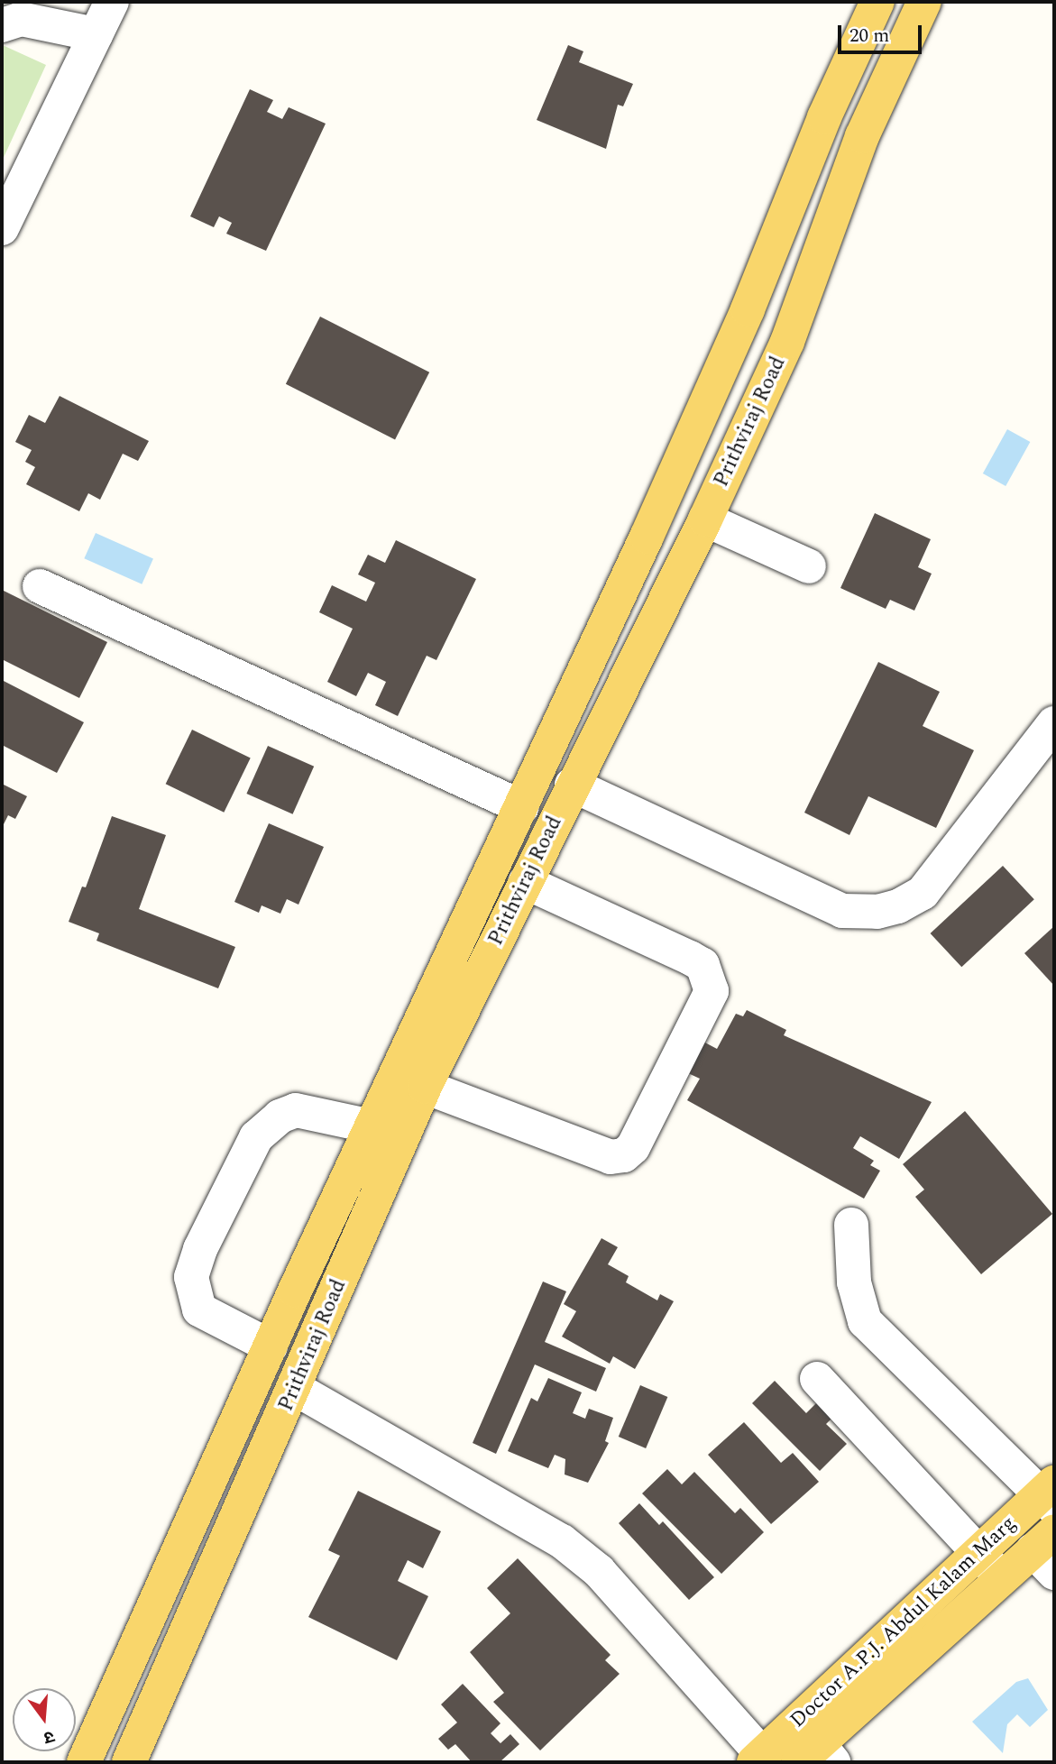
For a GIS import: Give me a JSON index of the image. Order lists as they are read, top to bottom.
{
  "streets": {
    "main road": ["Prithviraj Road", "Doctor A.P.J. Abdul Kalam Marg"]
  },
  "scale_bar": "20 m",
  "north": "bottom"
}
